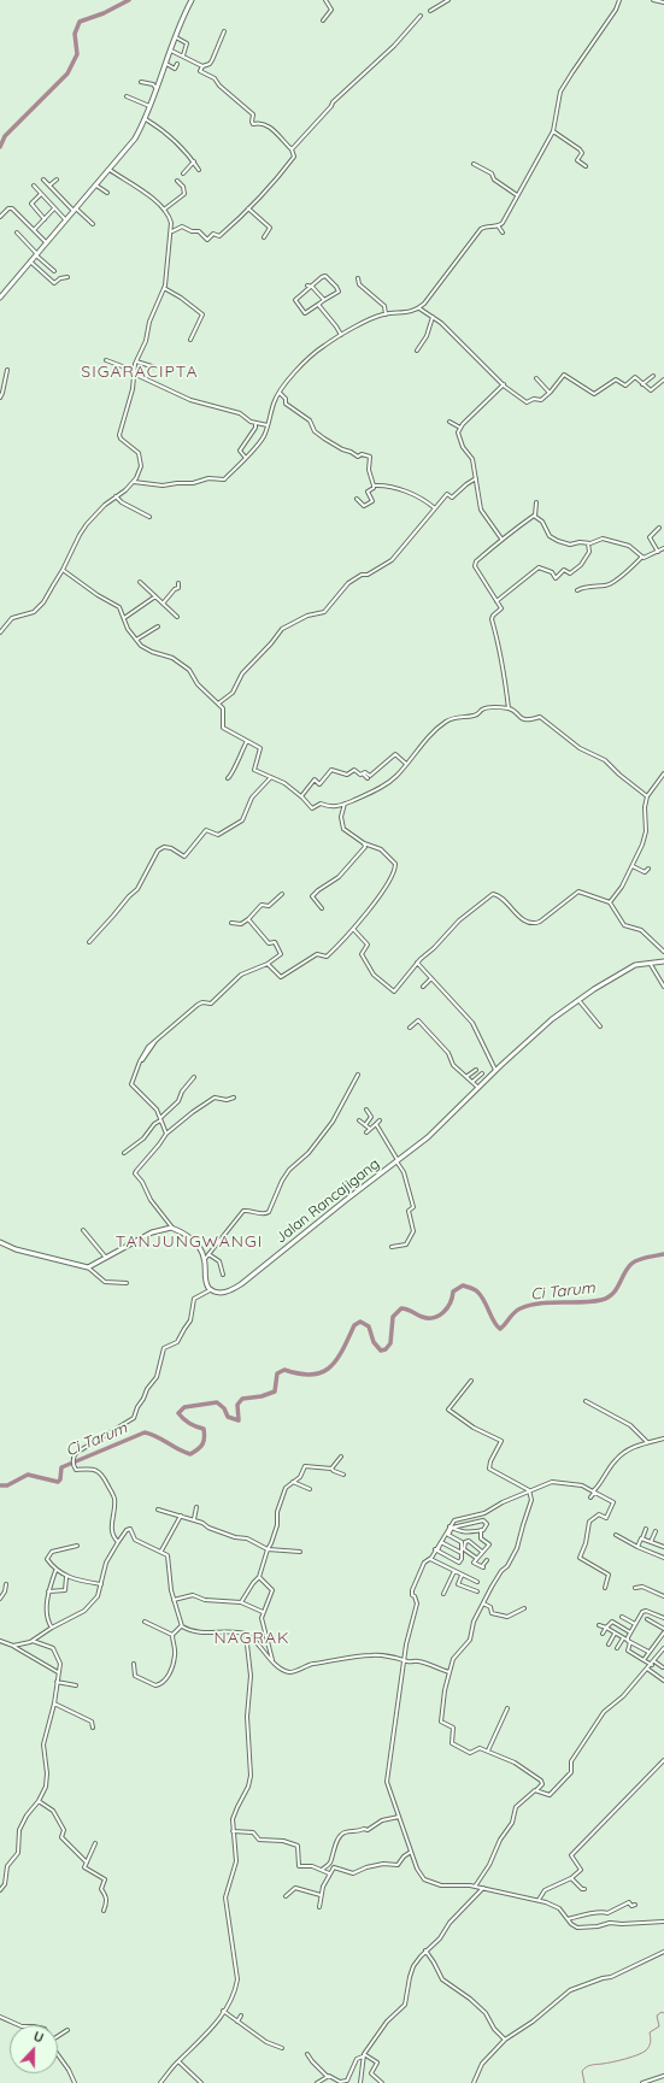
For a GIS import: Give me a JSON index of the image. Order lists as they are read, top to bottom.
{
  "streets": {
    "main road": ["Jalan Rancajigang"]
  },
  "districts": ["SIGARACIPTA", "TANJUNGWANGI", "NAGRAK"],
  "water": ["Ci Tarum"],
  "north": "top"
}
